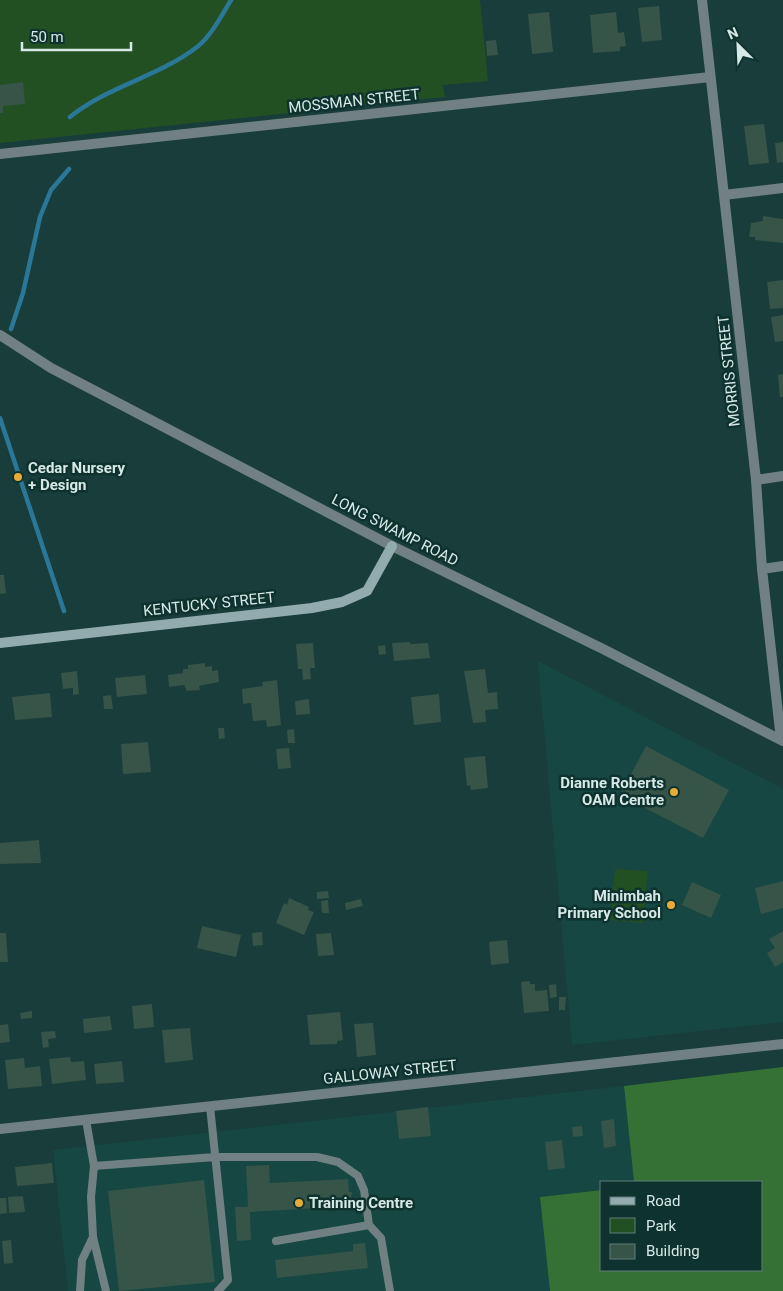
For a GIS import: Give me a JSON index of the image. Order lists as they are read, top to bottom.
{
  "streets": {
    "street": [
      "MOSSMAN STREET",
      "MORRIS STREET",
      "LONG SWAMP ROAD",
      "KENTUCKY STREET",
      "GALLOWAY STREET"
    ]
  },
  "crossings": [
    ["MOSSMAN STREET", "MORRIS STREET"],
    ["MORRIS STREET", "LONG SWAMP ROAD"],
    ["LONG SWAMP ROAD", "KENTUCKY STREET"]
  ],
  "places": [
    "Cedar Nursery + Design",
    "Dianne Roberts OAM Centre",
    "Minimbah Primary School",
    "Training Centre"
  ],
  "legend": ["Road", "Park", "Building"],
  "scale_bar": "50 m",
  "north": "top left"
}
